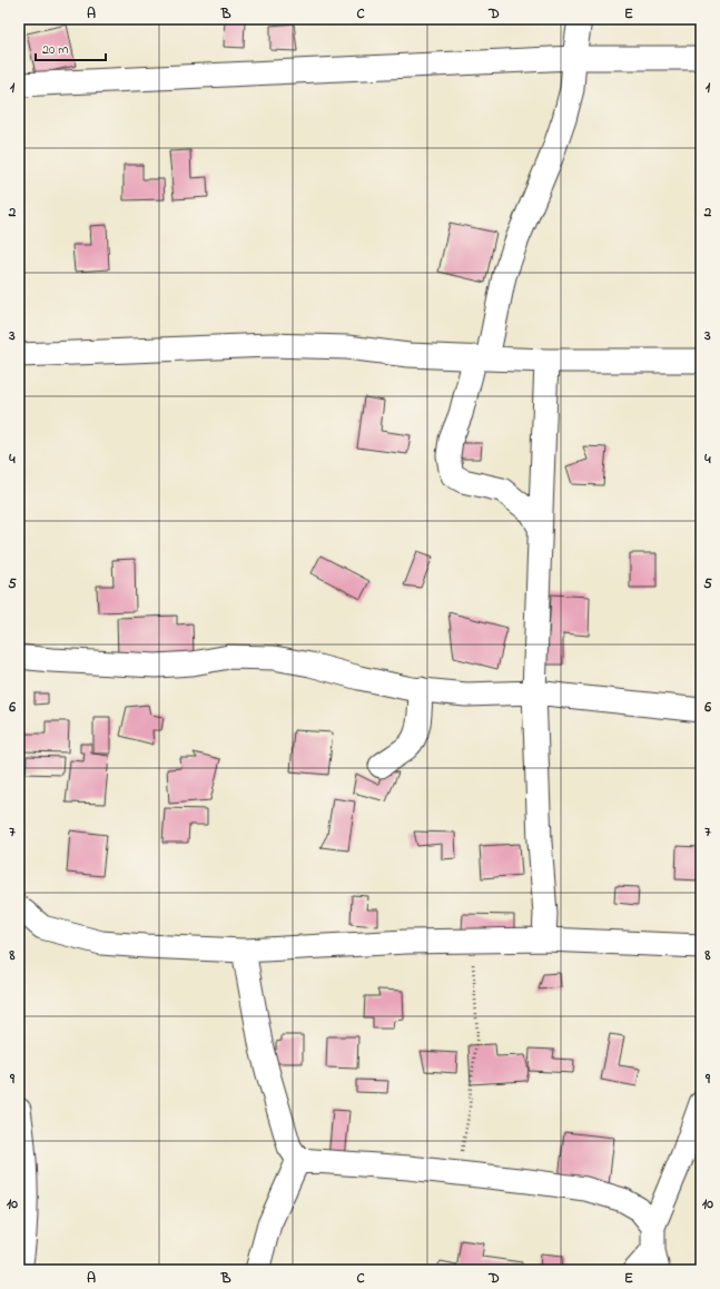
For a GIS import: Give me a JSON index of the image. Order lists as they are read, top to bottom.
{
  "scale_bar": "20 m",
  "grid": {
    "columns": [
      "A",
      "B",
      "C",
      "D",
      "E"
    ],
    "rows": [
      "1",
      "2",
      "3",
      "4",
      "5",
      "6",
      "7",
      "8",
      "9",
      "10"
    ]
  }
}
